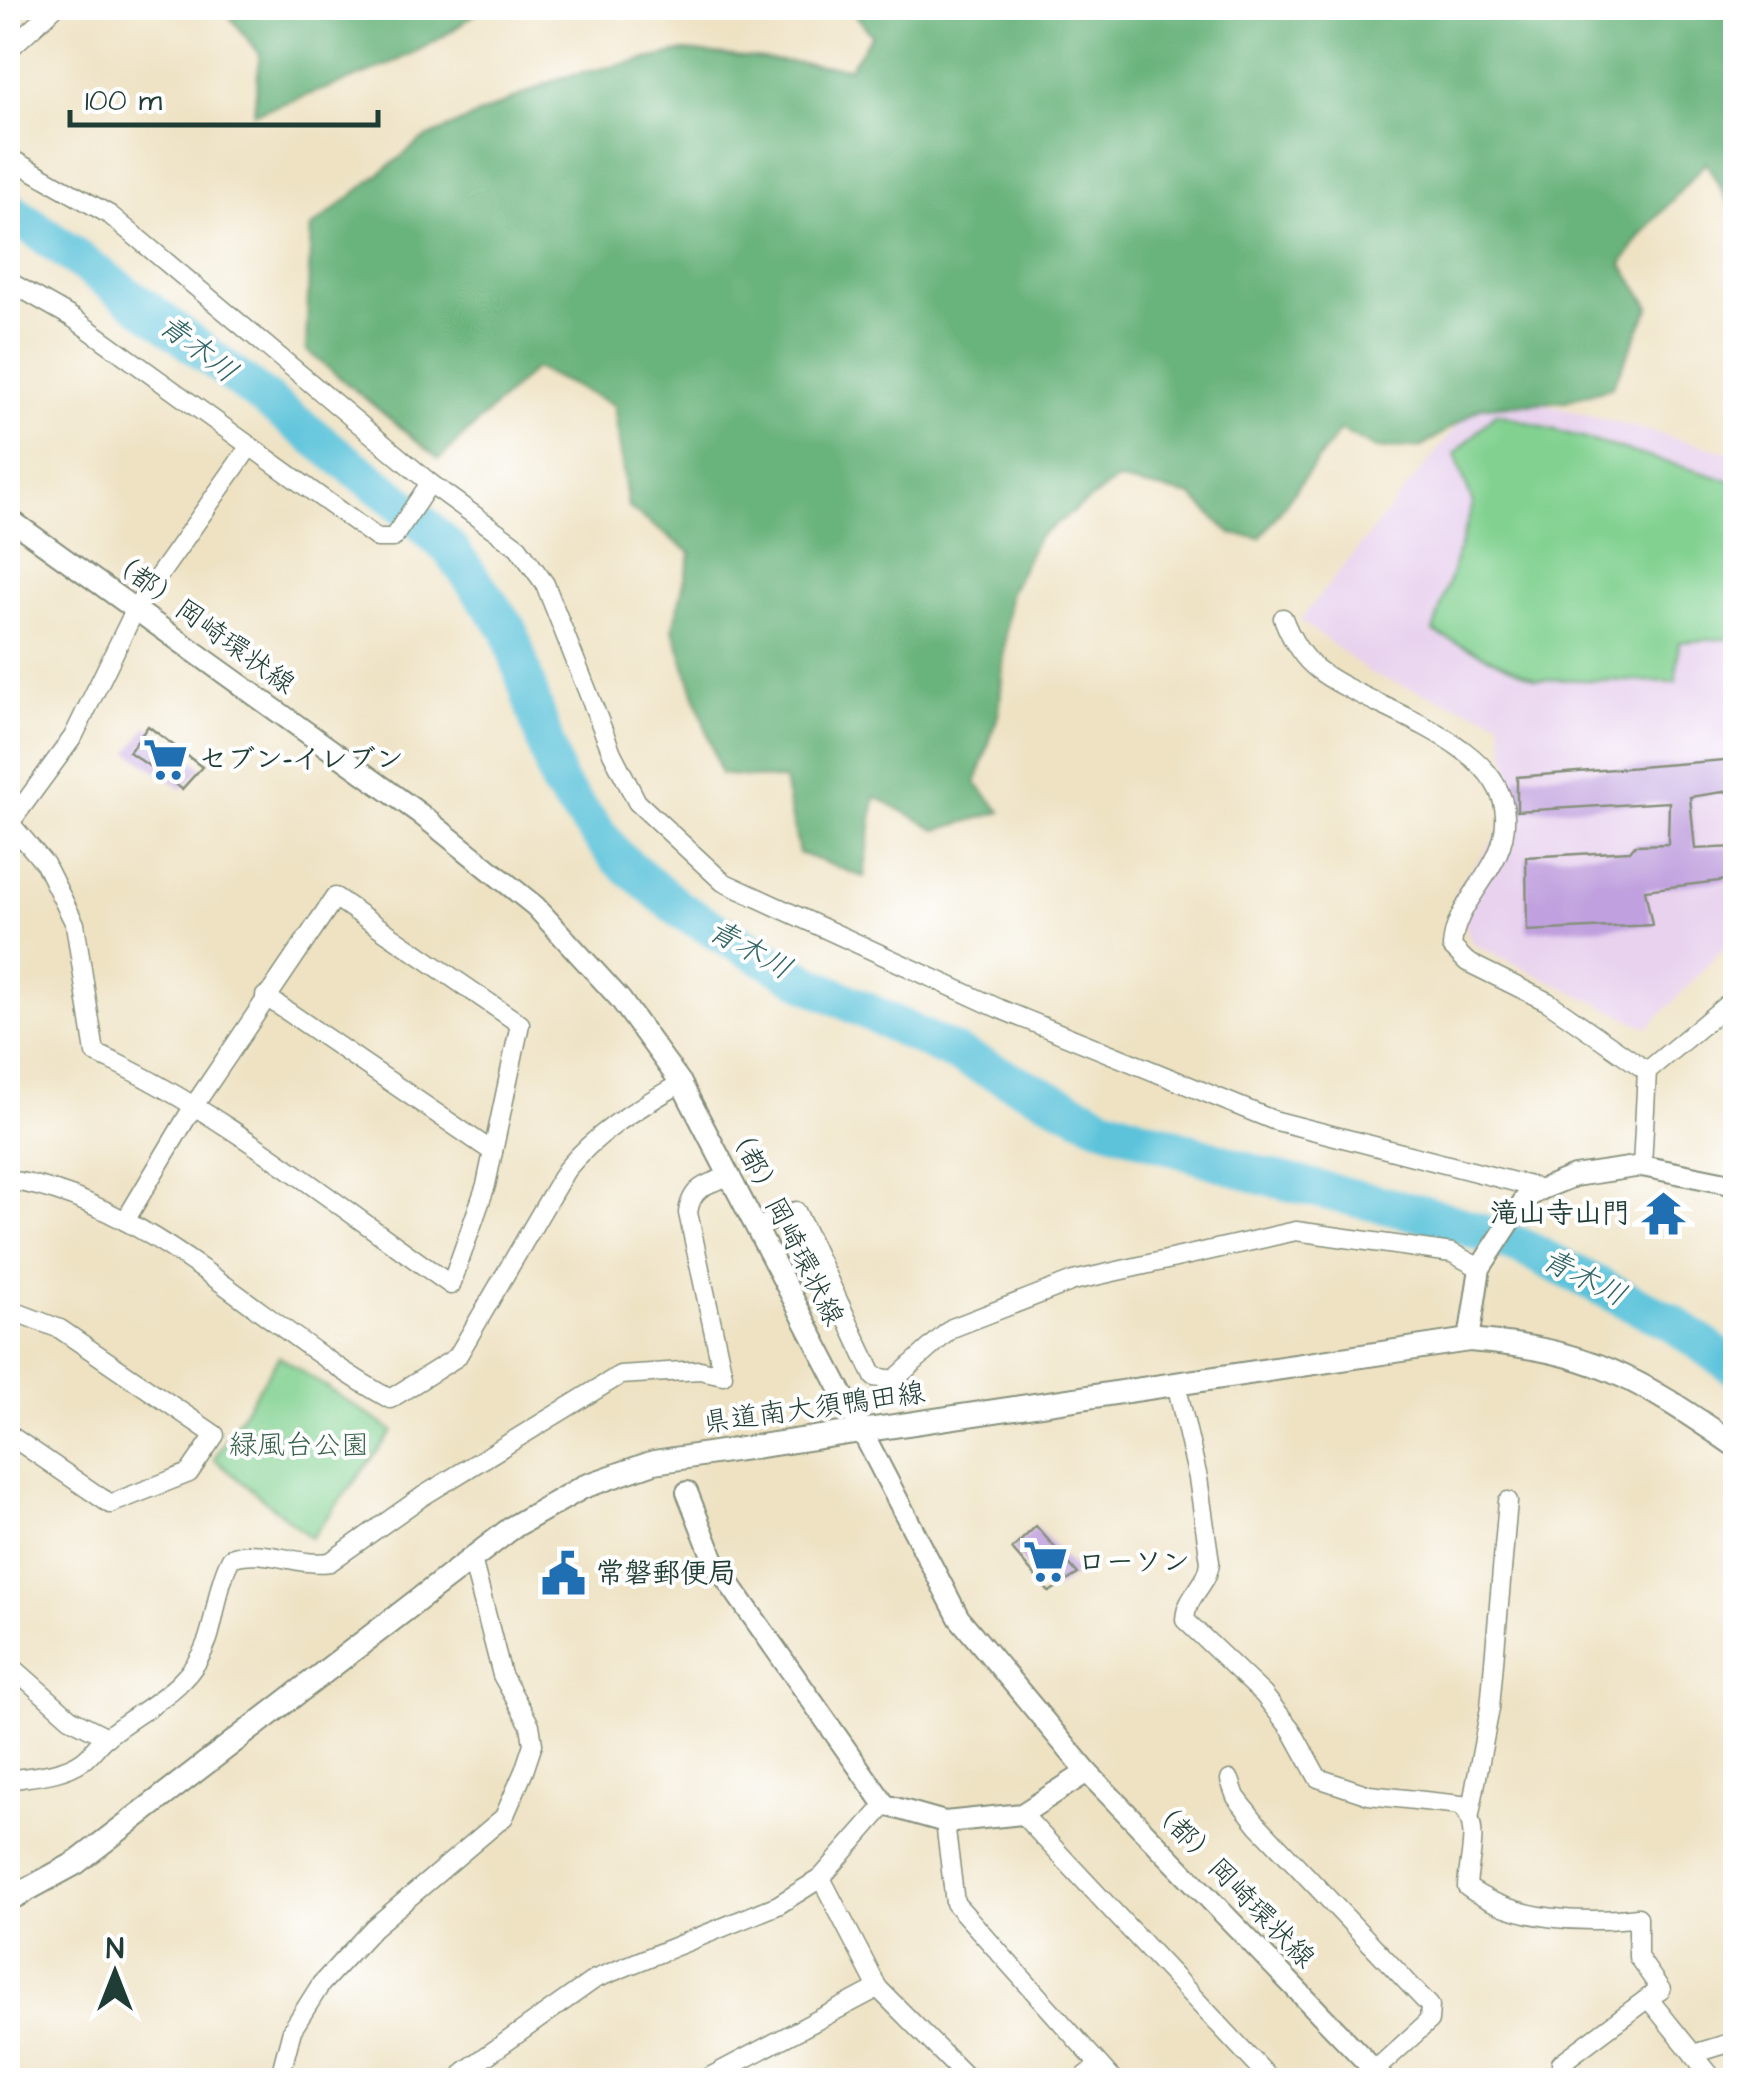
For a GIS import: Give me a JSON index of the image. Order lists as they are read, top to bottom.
{
  "streets": {
    "main road": ["県道南大須鴨田線"],
    "street": ["（都）岡崎環状線"]
  },
  "crossings": [
    ["（都）岡崎環状線", "県道南大須鴨田線"]
  ],
  "water": ["青木川"],
  "parks": ["緑風台公園"],
  "places": {
    "supermarket": ["セブン-イレブン", "ローソン"],
    "temple": ["滝山寺山門"],
    "public building": ["常磐郵便局"]
  },
  "scale_bar": "100 m",
  "north": "top"
}
